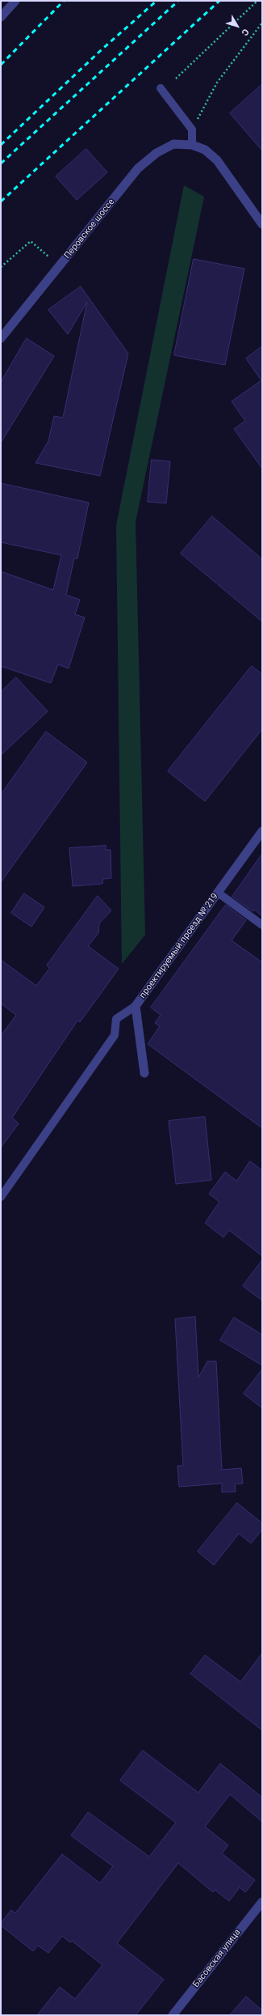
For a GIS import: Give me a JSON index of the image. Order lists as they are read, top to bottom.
{
  "streets": {
    "street": ["Перовское шоссе", "проектируемый проезд № 219", "Басовская улица"]
  },
  "north": "bottom right"
}
